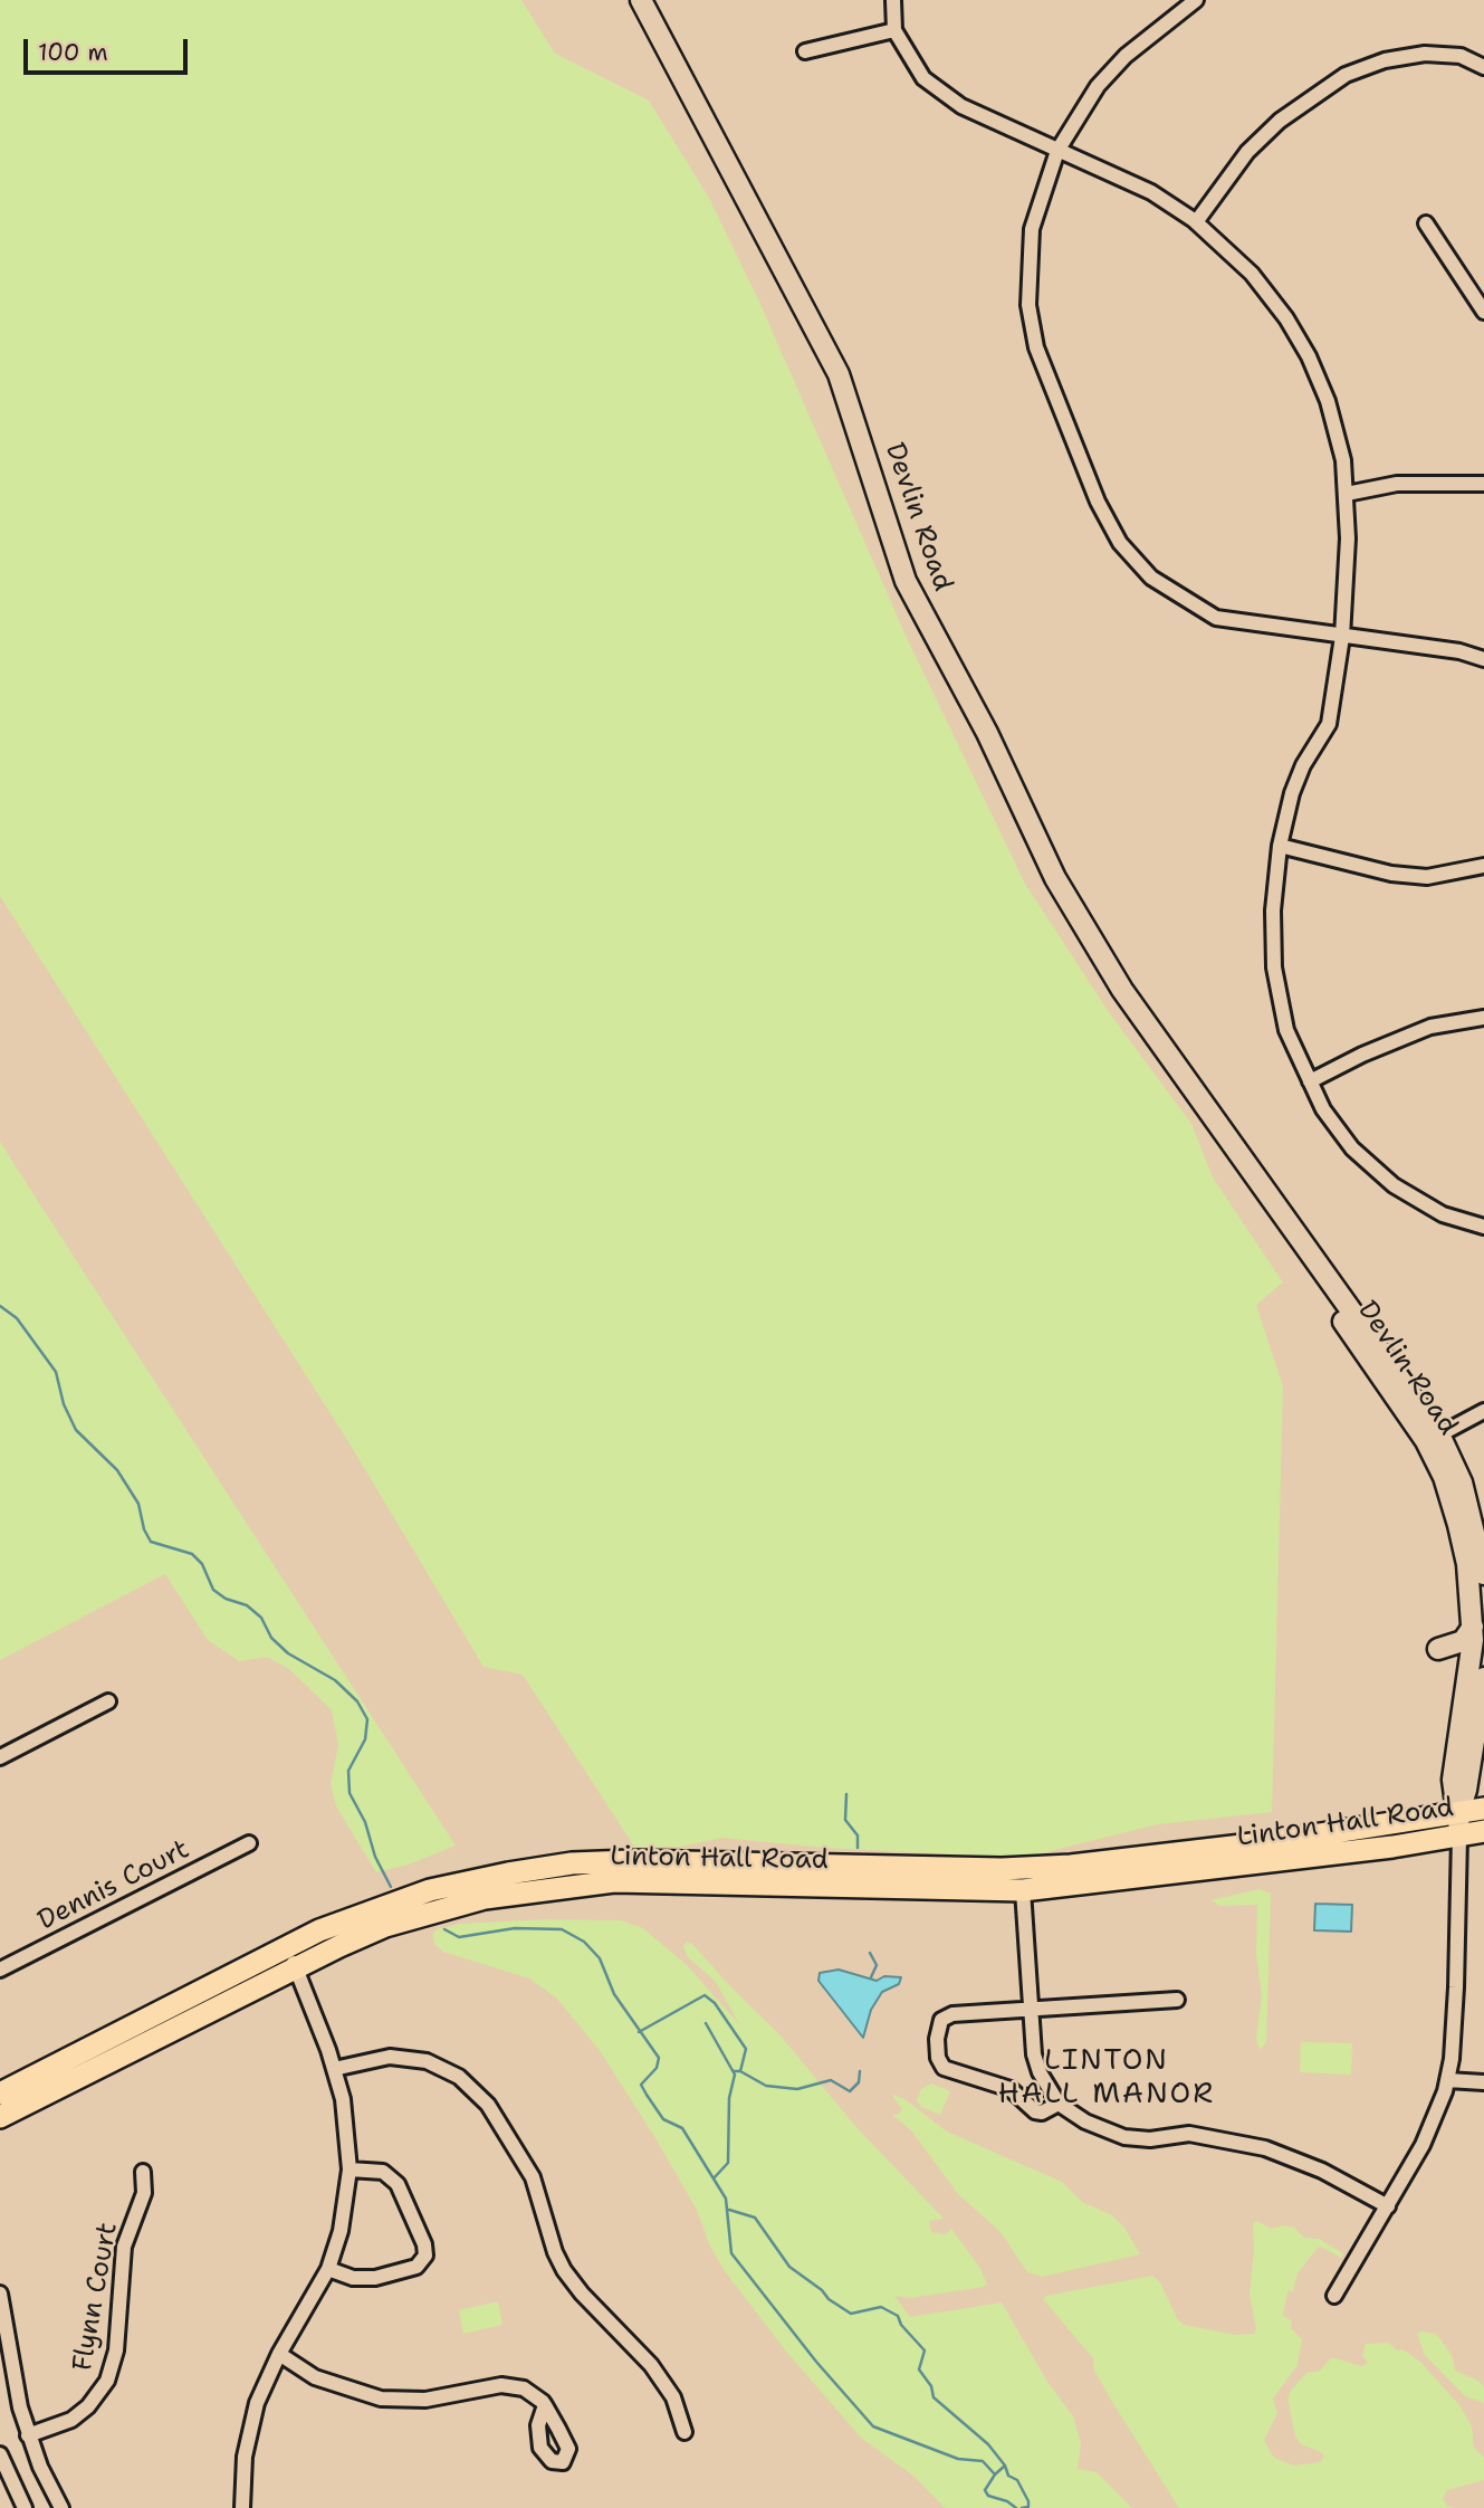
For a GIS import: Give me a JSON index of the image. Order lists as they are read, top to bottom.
{
  "streets": {
    "main road": ["Devlin Road", "Linton Hall Road"],
    "street": ["Dennis Court", "Flynn Court"]
  },
  "crossings": [
    ["Devlin Road", "Linton Hall Road"]
  ],
  "districts": ["LINTON HALL MANOR"],
  "scale_bar": "100 m"
}
